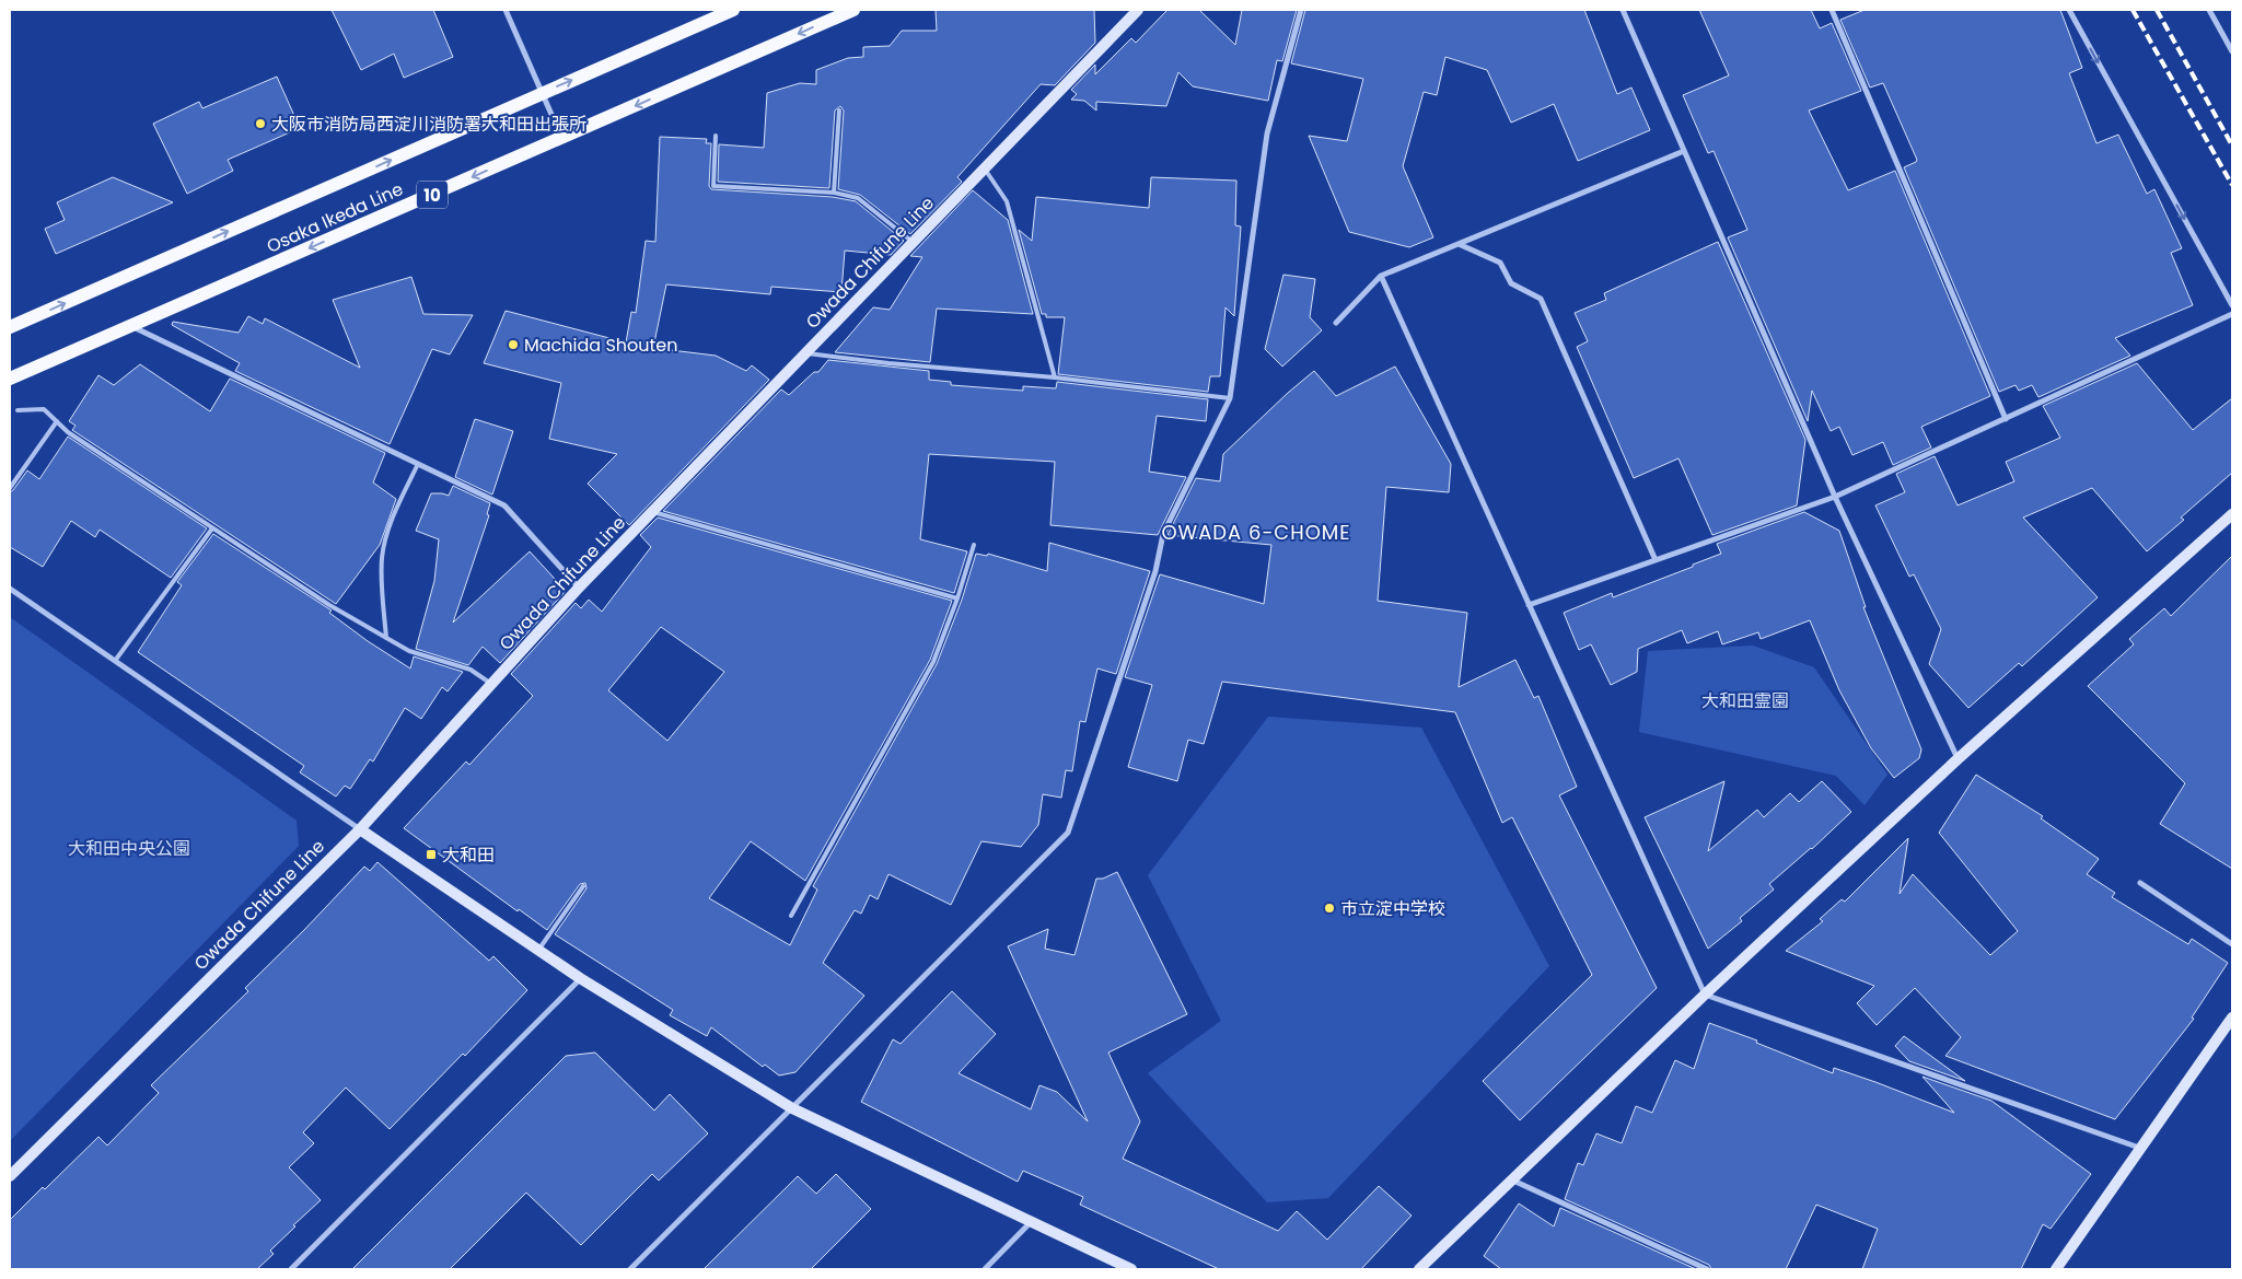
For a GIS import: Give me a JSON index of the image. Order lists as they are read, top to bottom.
{
  "streets": {
    "main road": ["10", "Osaka Ikeda Line"],
    "street": ["Owada Chifune Line"]
  },
  "districts": ["OWADA 6-CHOME"],
  "parks": ["大和田霊園", "大和田中央公園"],
  "places": {
    "other": ["大阪市消防局西淀川消防署大和田出張所", "Machida Shouten", "市立淀中学校"],
    "transit": ["大和田"]
  }
}
